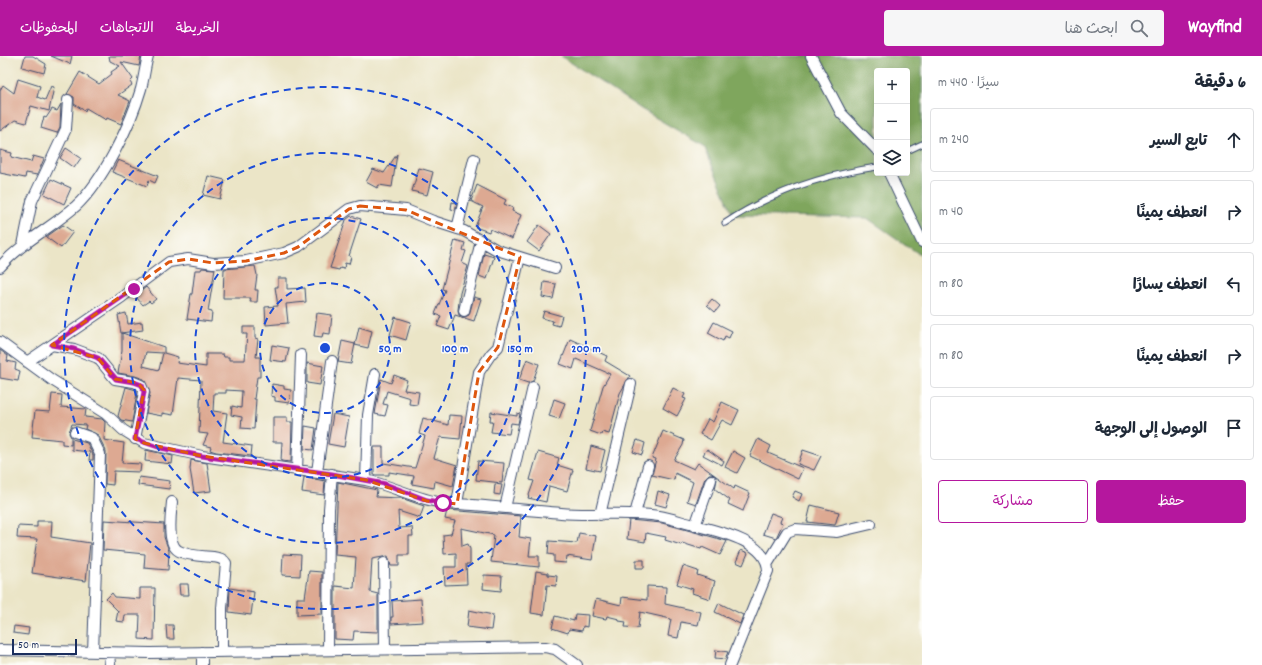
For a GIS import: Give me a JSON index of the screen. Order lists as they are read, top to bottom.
{
  "scale_bar": "50 m",
  "page": {
    "header": "Wayfind",
    "search": "ابحث هنا",
    "nav": ["الخريطة", "الاتجاهات", "المحفوظات"],
    "heading": ["6 دقيقة", "سيرًا · 440 m"],
    "map_buttons": ["+", "−"],
    "list": [
      ["تابع السير", "240 m"],
      ["انعطف يمينًا", "40 m"],
      ["انعطف يسارًا", "80 m"],
      ["انعطف يمينًا", "80 m"],
      "الوصول إلى الوجهة"
    ],
    "buttons": ["حفظ", "مشاركة"],
    "scale": "50 m"
  },
  "rings": [
    "50 m",
    "100 m",
    "150 m",
    "200 m"
  ]
}
